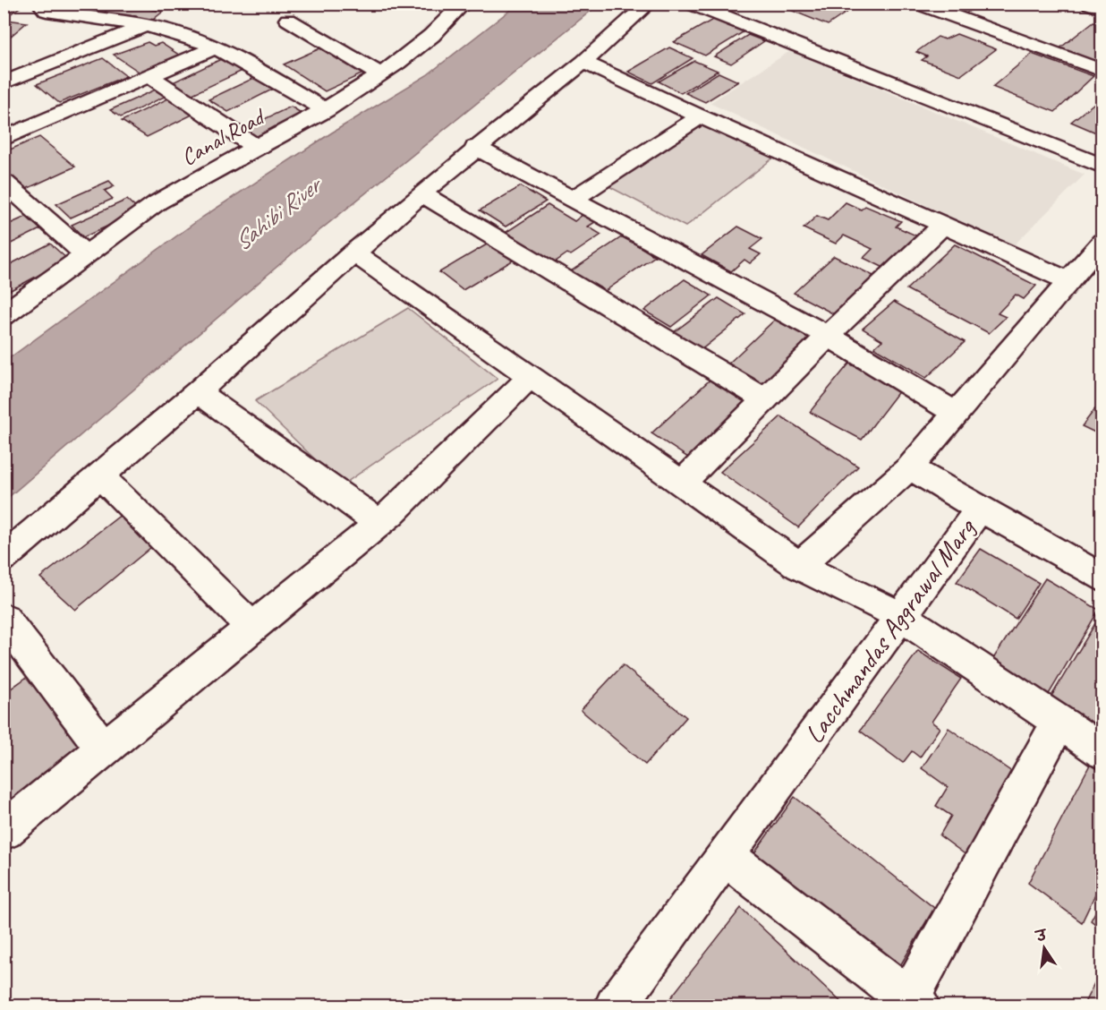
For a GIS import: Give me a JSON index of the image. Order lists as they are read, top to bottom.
{
  "streets": {
    "street": ["Canal Road", "Lacchmandas Aggrawal Marg"]
  },
  "water": ["Sahibi River"],
  "north": "top"
}
